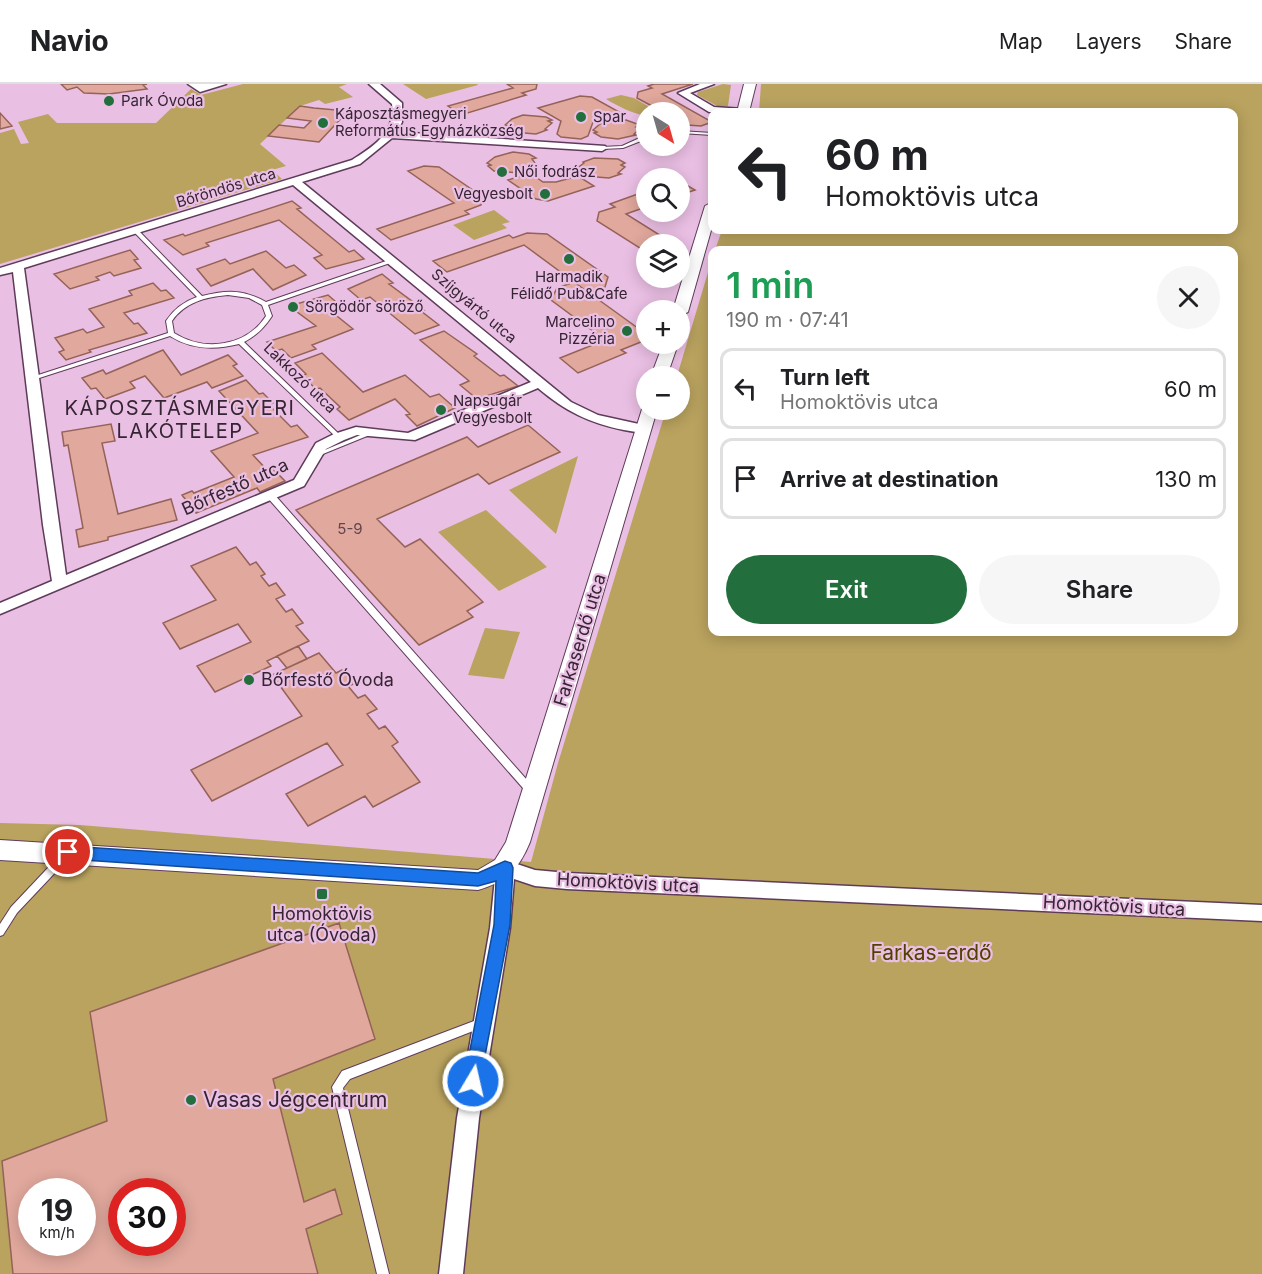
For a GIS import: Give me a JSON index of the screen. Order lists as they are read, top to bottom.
{
  "streets": {
    "street": [
      "Bőröndös utca",
      "Szíjgyártó utca",
      "Bőrfestő utca",
      "Farkaserdő utca",
      "Homoktövis utca"
    ],
    "lane": ["Lakkozó utca"]
  },
  "crossings": [
    ["Bőröndös utca", "Szíjgyártó utca"],
    ["Szíjgyártó utca", "Bőrfestő utca"],
    ["Lakkozó utca", "Bőrfestő utca"],
    ["Farkaserdő utca", "Homoktövis utca"]
  ],
  "districts": ["KÁPOSZTÁSMEGYERI LAKÓTELEP"],
  "parks": ["Farkas-erdő"],
  "places": {
    "other": [
      "Park Óvoda",
      "Spar",
      "Káposztásmegyeri Református Egyházközség",
      "Női fodrász",
      "Vegyesbolt",
      "Harmadik Félidő Pub&Cafe",
      "Sörgödör söröző",
      "Marcelino Pizzéria",
      "Napsugár Vegyesbolt",
      "Bőrfestő Óvoda",
      "Vasas Jégcentrum"
    ],
    "transit": ["Homoktövis utca (Óvoda)"]
  },
  "house_numbers": ["5-9"],
  "north": "bottom right",
  "page": {
    "header": "Navio",
    "nav": ["Map", "Layers", "Share"],
    "map_buttons": ["+", "−"],
    "turn": ["60 m", "Homoktövis utca"],
    "heading": ["1 min", "190 m · 07:41"],
    "list": [
      {
        "name": "Turn left",
        "note": "Homoktövis utca",
        "value": "60 m"
      },
      {
        "name": "Arrive at destination",
        "value": "130 m"
      }
    ],
    "buttons": ["Exit", "Share"],
    "speed": "19 km/h",
    "limit": "30"
  }
}
